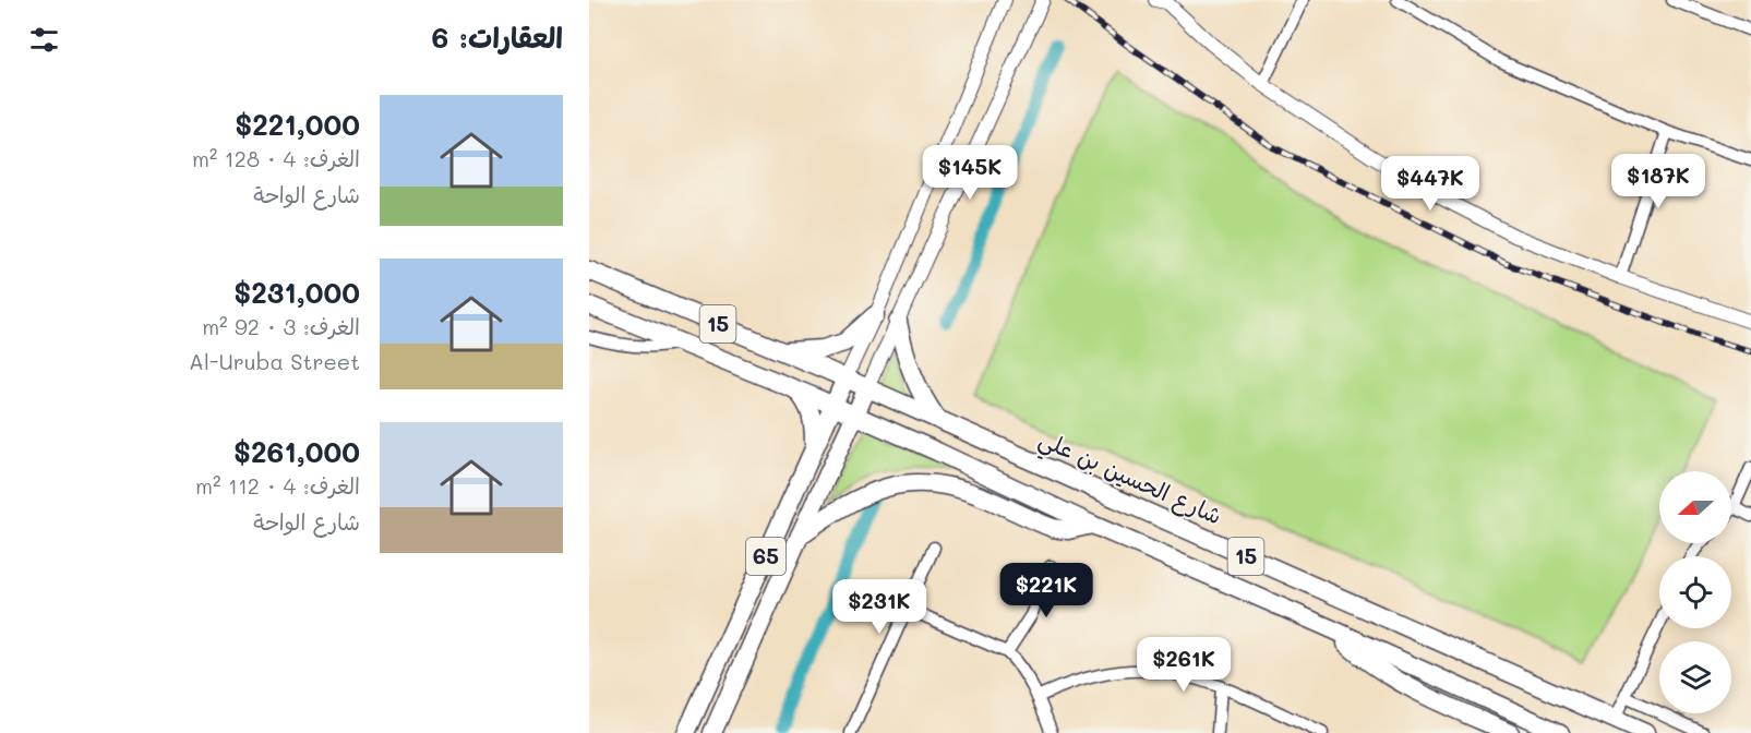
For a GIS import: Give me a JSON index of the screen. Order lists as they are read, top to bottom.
{
  "streets": {
    "highway": ["15", "شارع الحسين بن علي", "65"]
  },
  "crossings": [
    ["15", "شارع الحسين بن علي"],
    ["15", "65"],
    ["شارع الحسين بن علي", "65"]
  ],
  "north": "left",
  "page": {
    "heading": "العقارات: 6",
    "list": [
      {
        "name": "$221,000",
        "note": "الغرف: 4 · 128 m² · شارع الواحة"
      },
      {
        "name": "$231,000",
        "note": "الغرف: 3 · 92 m² · Al-Uruba Street"
      },
      {
        "name": "$261,000",
        "note": "الغرف: 4 · 112 m² · شارع الواحة"
      }
    ],
    "price": [
      "$145K",
      "$187K",
      "$447K",
      "$221K",
      "$231K",
      "$261K"
    ]
  }
}
